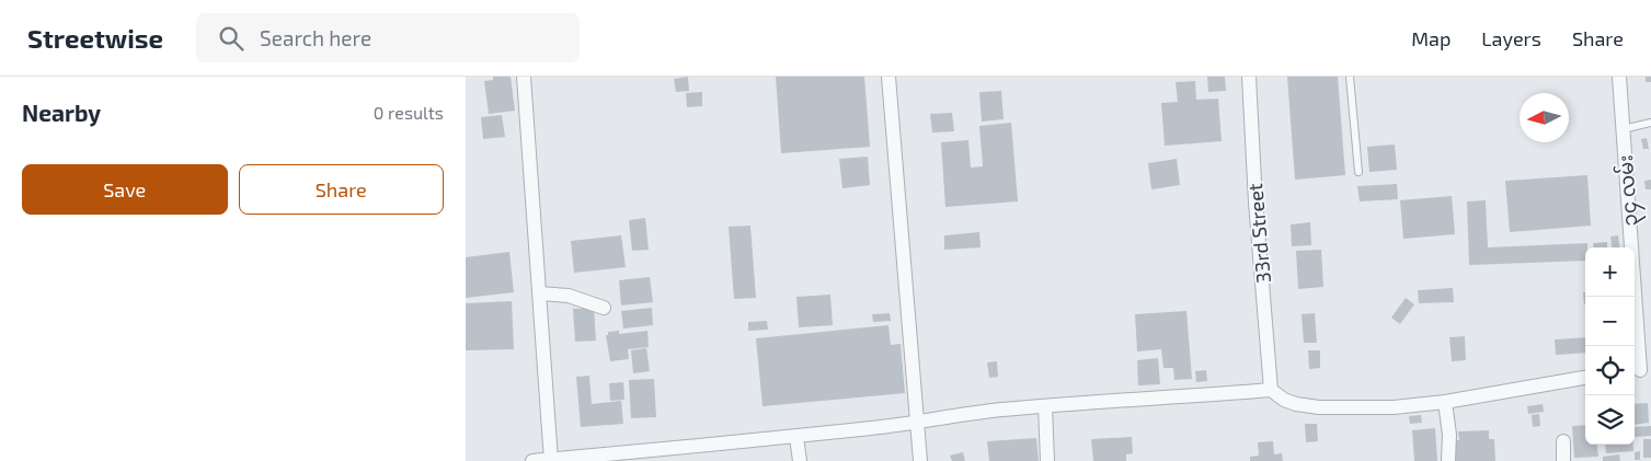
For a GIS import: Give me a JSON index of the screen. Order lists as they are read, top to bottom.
{
  "streets": {
    "street": ["၃၄ လမ်း", "33rd Street"]
  },
  "north": "left",
  "page": {
    "header": "Streetwise",
    "search": "Search here",
    "nav": ["Map", "Layers", "Share"],
    "heading": ["Nearby", "0 results"],
    "buttons": ["Save", "Share"],
    "map_buttons": ["+", "−"]
  }
}
